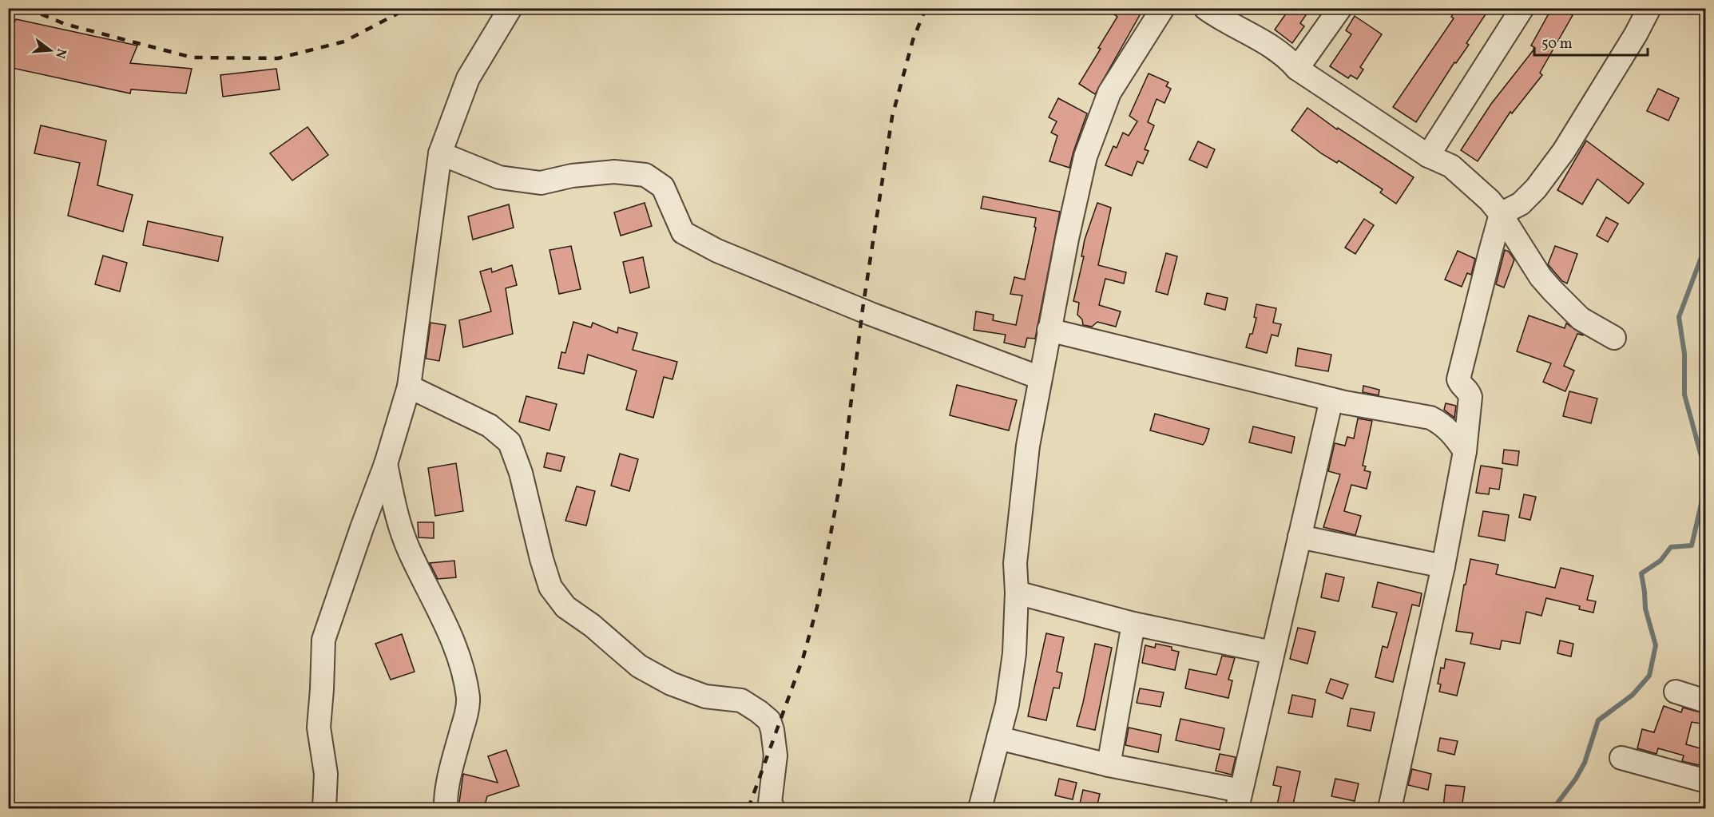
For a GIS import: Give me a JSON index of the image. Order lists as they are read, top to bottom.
{
  "scale_bar": "50 m",
  "north": "right"
}
